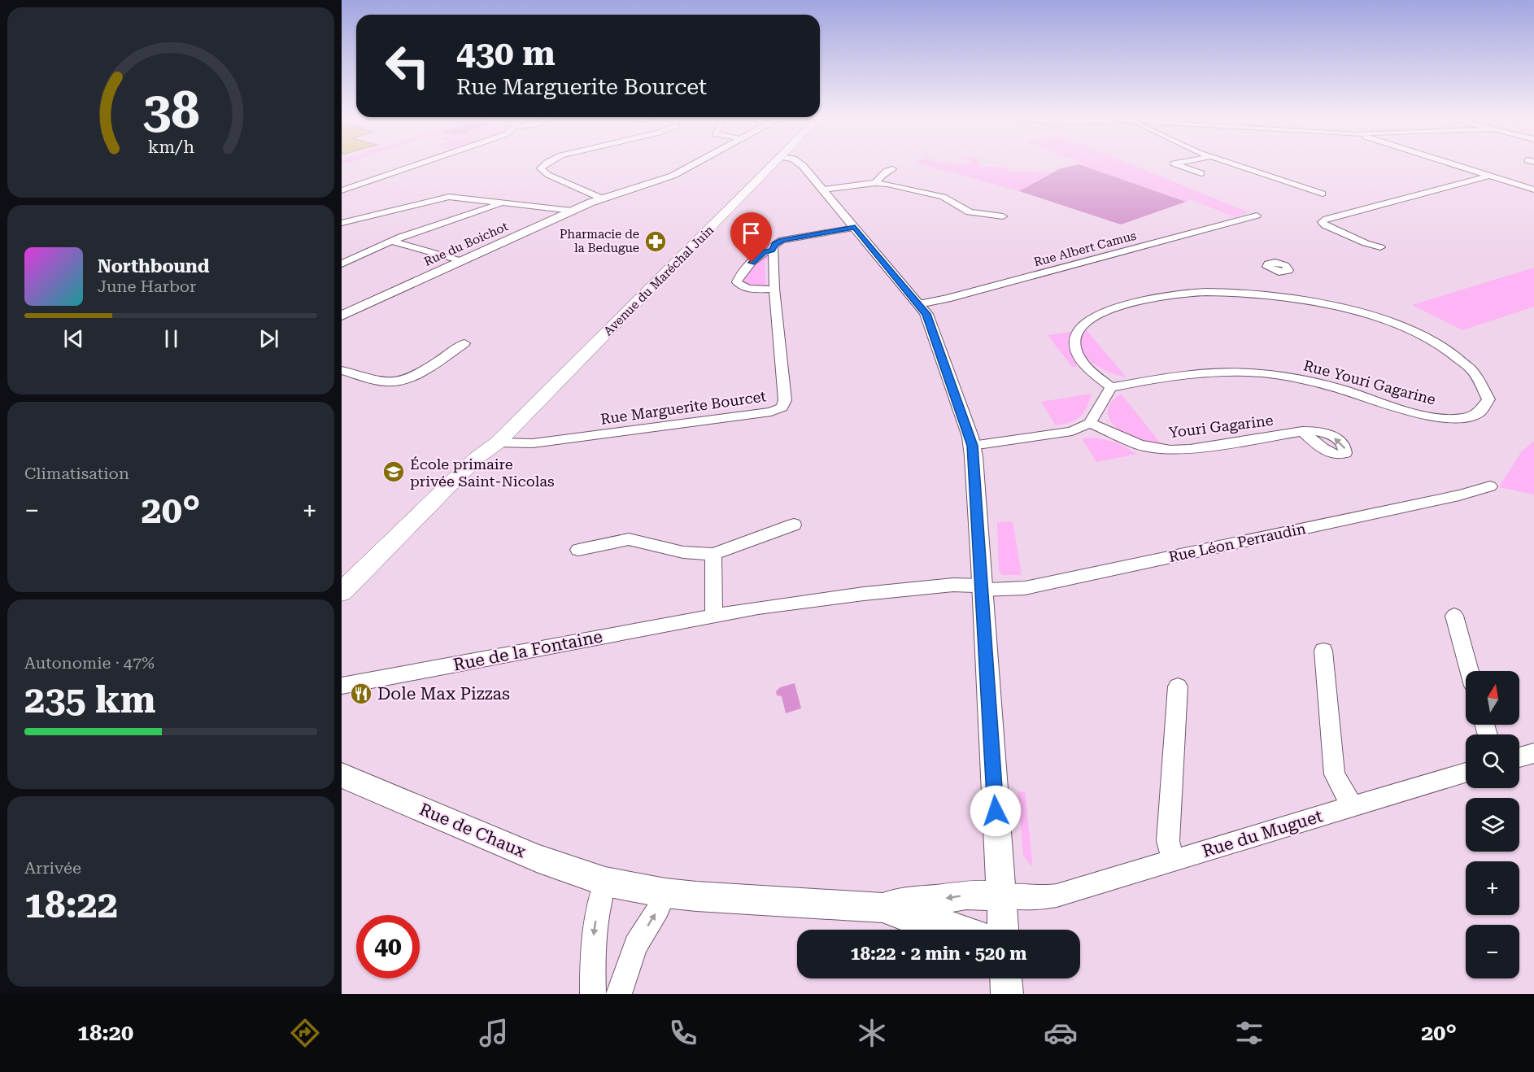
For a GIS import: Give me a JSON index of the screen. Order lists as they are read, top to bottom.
{
  "streets": {
    "main road": ["Avenue du Maréchal Juin"],
    "street": [
      "Rue du Boichot",
      "Rue Albert Camus",
      "Rue Youri Gagarine",
      "Rue Marguerite Bourcet",
      "Youri Gagarine",
      "Rue Léon Perraudin",
      "Rue de la Fontaine",
      "Rue de Chaux",
      "Rue du Muguet"
    ]
  },
  "crossings": [
    ["Avenue du Maréchal Juin", "Rue Marguerite Bourcet"],
    ["Rue Léon Perraudin", "Rue de la Fontaine"],
    ["Rue de Chaux", "Rue du Muguet"]
  ],
  "places": {
    "pharmacy": ["Pharmacie de la Bedugue"],
    "school or university": ["École primaire privée Saint-Nicolas"],
    "restaurant": ["Dole Max Pizzas"]
  },
  "north": "top",
  "page": {
    "turn": ["430 m", "Rue Marguerite Bourcet"],
    "song": ["Northbound", "June Harbor"],
    "tile": [
      "Climatisation",
      ["Autonomie · 47%", "235 km"],
      ["Arrivée", "18:22"]
    ],
    "heat": ["−", "20°", "+"],
    "map_buttons": ["+", "−"],
    "limit": "40",
    "trip": "18:22 · 2 min · 520 m",
    "tabs": ["18:20", "20°"],
    "gauge": ["38", "km/h"]
  }
}
